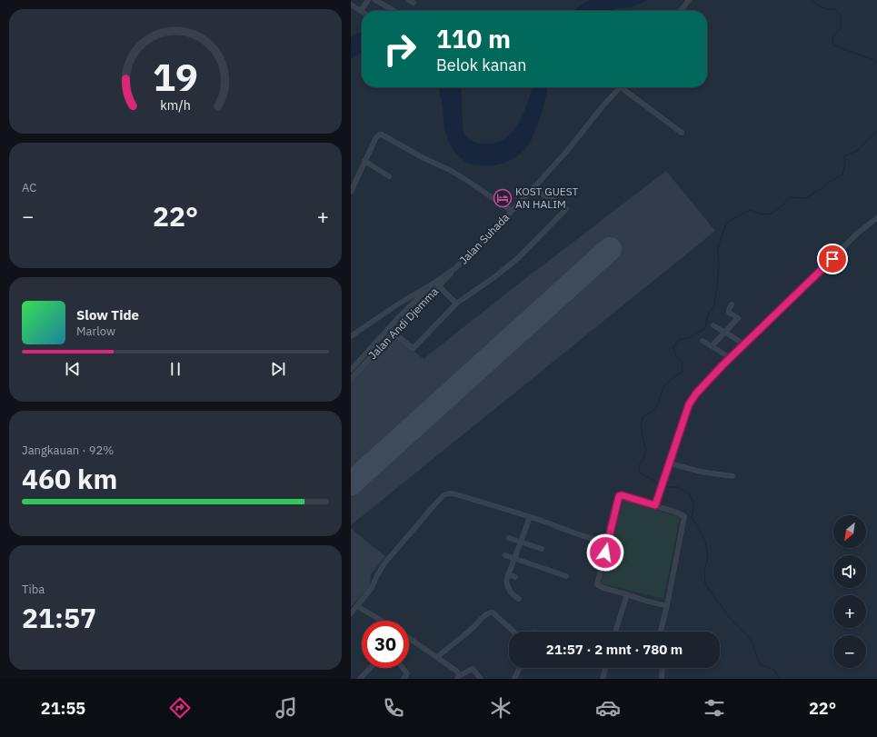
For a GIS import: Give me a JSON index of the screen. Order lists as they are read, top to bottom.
{
  "streets": {
    "street": ["Jalan Suhada", "Jalan Andi Djemma"]
  },
  "crossings": [
    ["Jalan Suhada", "Jalan Andi Djemma"]
  ],
  "places": {
    "hotel": ["KOST GUEST AN HALIM"]
  },
  "north": "bottom left",
  "page": {
    "turn": ["110 m", "Belok kanan"],
    "tile": [
      "AC",
      ["Jangkauan · 92%", "460 km"],
      ["Tiba", "21:57"]
    ],
    "heat": ["−", "22°", "+"],
    "song": ["Slow Tide", "Marlow"],
    "map_buttons": ["+", "−"],
    "limit": "30",
    "trip": "21:57 · 2 mnt · 780 m",
    "tabs": ["21:55", "22°"],
    "gauge": ["19", "km/h"]
  }
}
